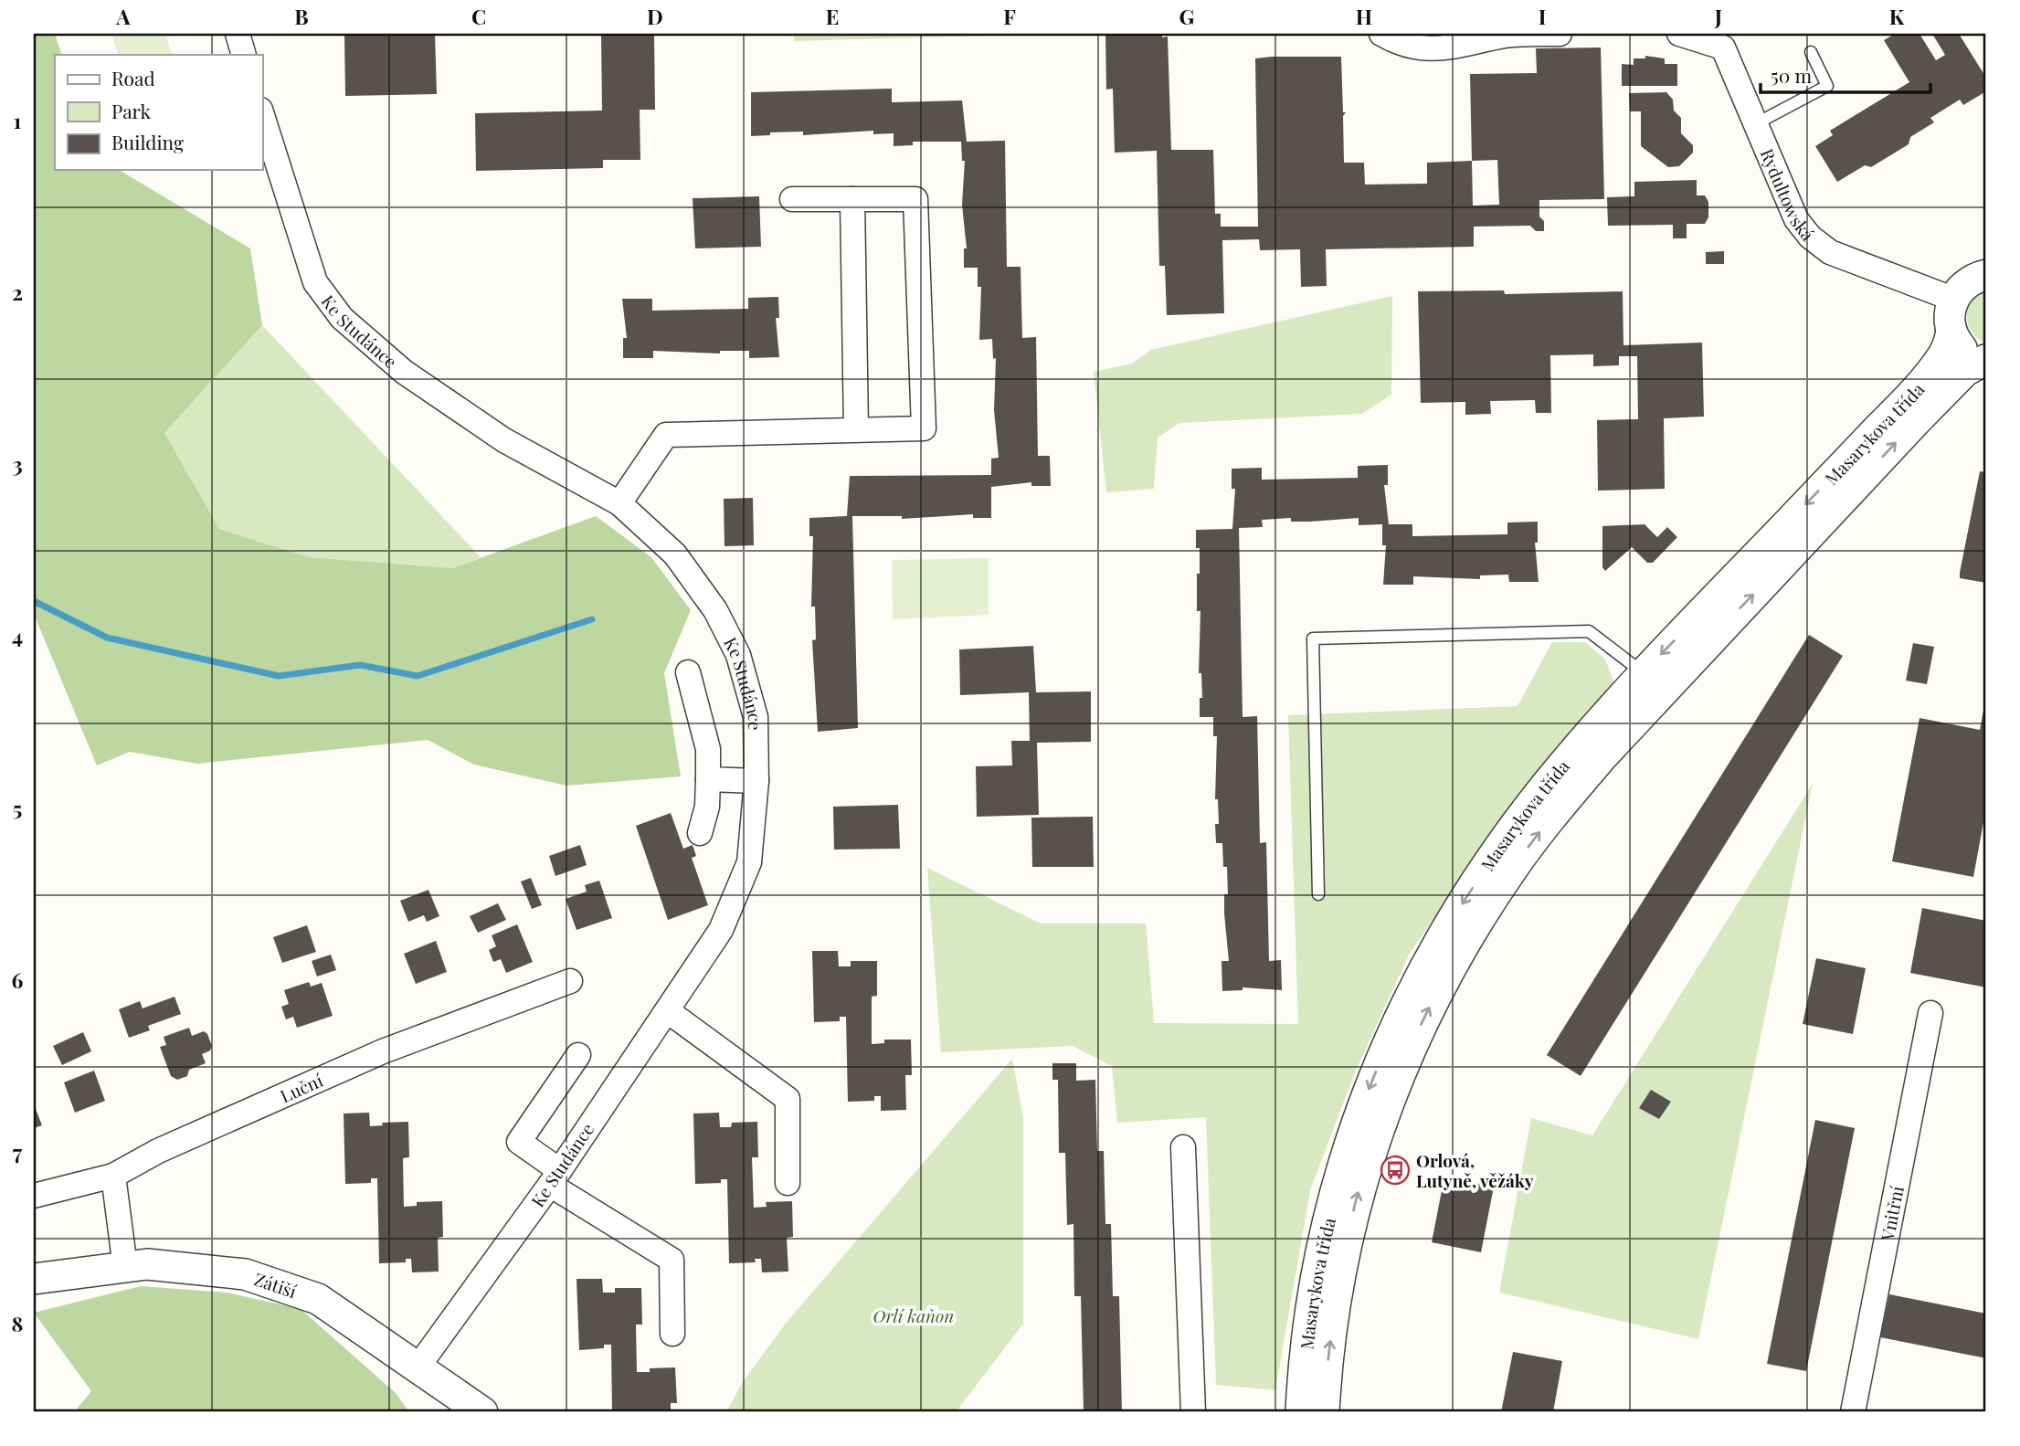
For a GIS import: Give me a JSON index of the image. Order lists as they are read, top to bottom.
{
  "streets": {
    "street": [
      "Rydultowská",
      "Ke Studánce",
      "Masarykova třída",
      "Luční",
      "Vnitřní",
      "Zátiší"
    ]
  },
  "crossings": [
    ["Ke Studánce", "Zátiší"]
  ],
  "parks": ["Orlí kaňon"],
  "places": {
    "bus stop": ["Orlová, Lutyně, věžáky"]
  },
  "legend": ["Road", "Park", "Building"],
  "scale_bar": "50 m",
  "grid": {
    "columns": [
      "A",
      "B",
      "C",
      "D",
      "E",
      "F",
      "G",
      "H",
      "I",
      "J",
      "K"
    ],
    "rows": [
      "1",
      "2",
      "3",
      "4",
      "5",
      "6",
      "7",
      "8"
    ]
  }
}
